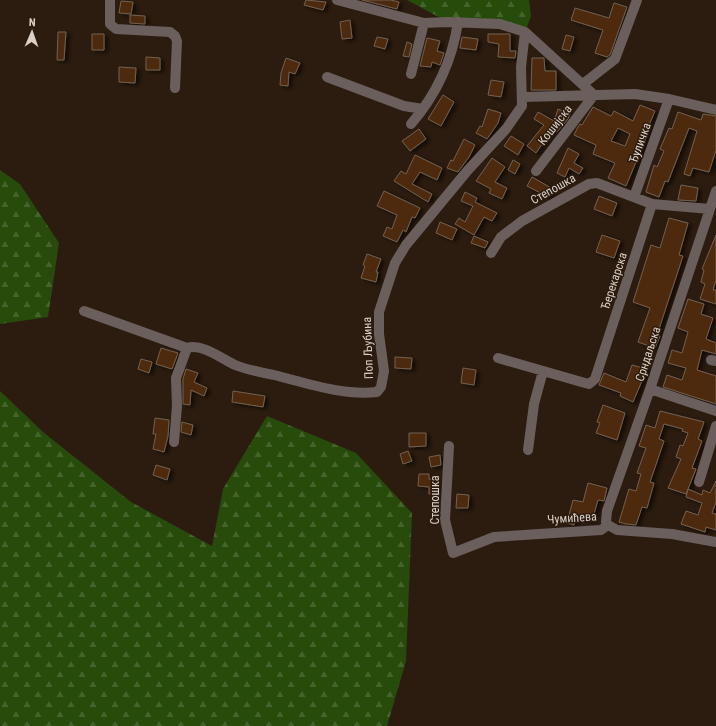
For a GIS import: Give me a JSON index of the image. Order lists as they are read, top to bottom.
{
  "streets": {
    "street": [
      "Кошијска",
      "Ђуличка",
      "Степошка",
      "Ђерекарска",
      "Поп Љубина",
      "Срндаљска",
      "Чумићева"
    ]
  },
  "crossings": [
    ["Ђуличка", "Степошка"],
    ["Степошка", "Ђерекарска"],
    ["Степошка", "Срндаљска"],
    ["Степошка", "Чумићева"],
    ["Срндаљска", "Чумићева"]
  ],
  "north": "top"
}
